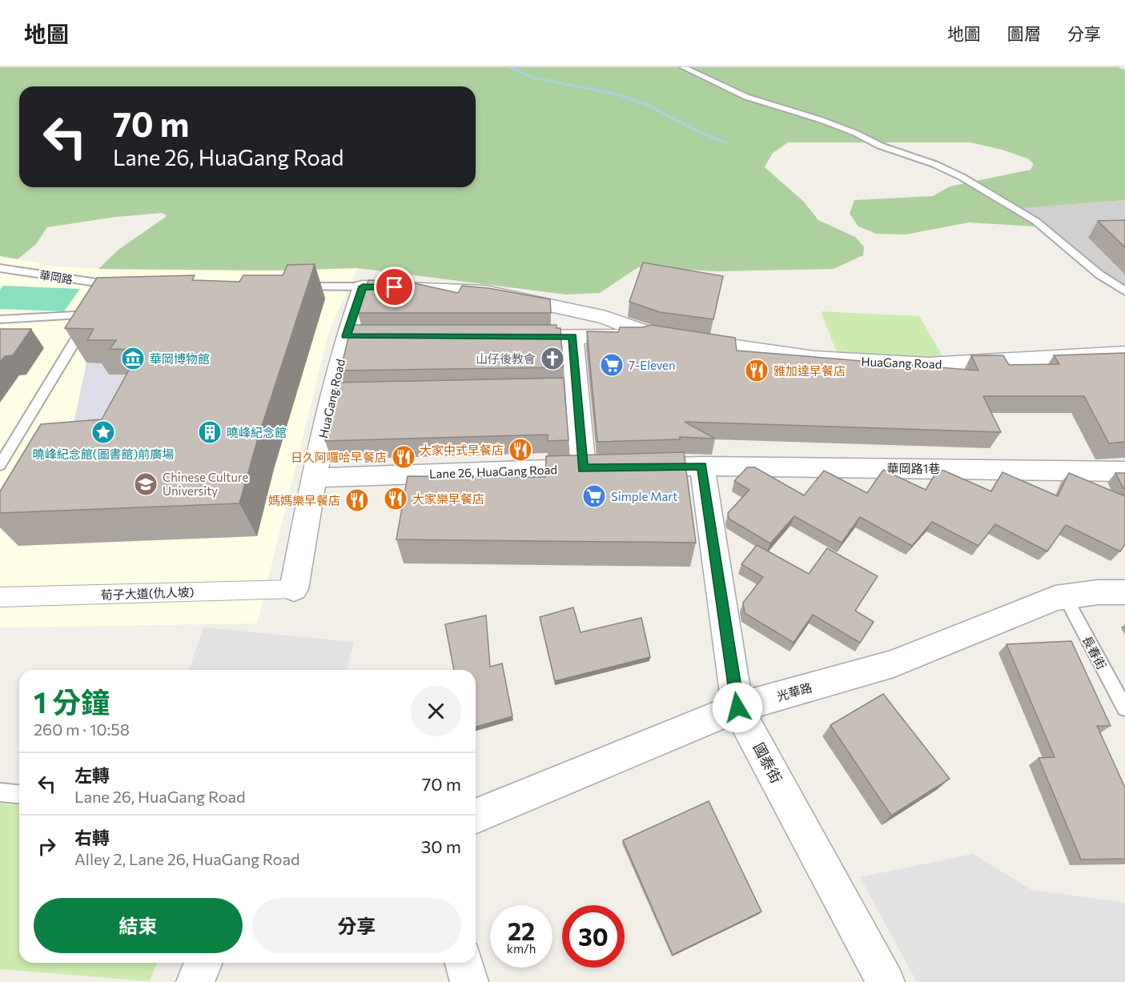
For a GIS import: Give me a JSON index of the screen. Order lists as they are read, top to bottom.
{
  "streets": {
    "street": [
      "HuaGang Road",
      "華岡路1巷",
      "Lane 26, HuaGang Road",
      "荀子大道(仇人坡)",
      "光華路",
      "國泰街"
    ],
    "lane": ["華岡路", "長春街"]
  },
  "crossings": [
    ["HuaGang Road", "Lane 26, HuaGang Road"],
    ["HuaGang Road", "荀子大道(仇人坡)"],
    ["華岡路1巷", "Lane 26, HuaGang Road"],
    ["華岡路1巷", "國泰街"],
    ["Lane 26, HuaGang Road", "國泰街"],
    ["長春街", "光華路"],
    ["光華路", "國泰街"]
  ],
  "places": {
    "museum": ["華岡博物館"],
    "church": ["山仔後教會"],
    "supermarket": ["7-Eleven", "Simple Mart"],
    "restaurant": [
      "雅加達早餐店",
      "大家中式早餐店",
      "日久阿囉哈早餐店",
      "大家樂早餐店",
      "媽媽樂早餐店"
    ],
    "place": ["曉峰紀念館(圖書館)前廣場"],
    "building": ["曉峰紀念館"],
    "school or university": ["Chinese Culture University"]
  },
  "page": {
    "header": "地圖",
    "nav": ["地圖", "圖層", "分享"],
    "turn": ["70 m", "Lane 26, HuaGang Road"],
    "heading": ["1 分鐘", "260 m · 10:58"],
    "list": [
      {
        "name": "左轉",
        "note": "Lane 26, HuaGang Road",
        "value": "70 m"
      },
      {
        "name": "右轉",
        "note": "Alley 2, Lane 26, HuaGang Road",
        "value": "30 m"
      }
    ],
    "buttons": ["結束", "分享"],
    "speed": "22 km/h",
    "limit": "30"
  }
}
